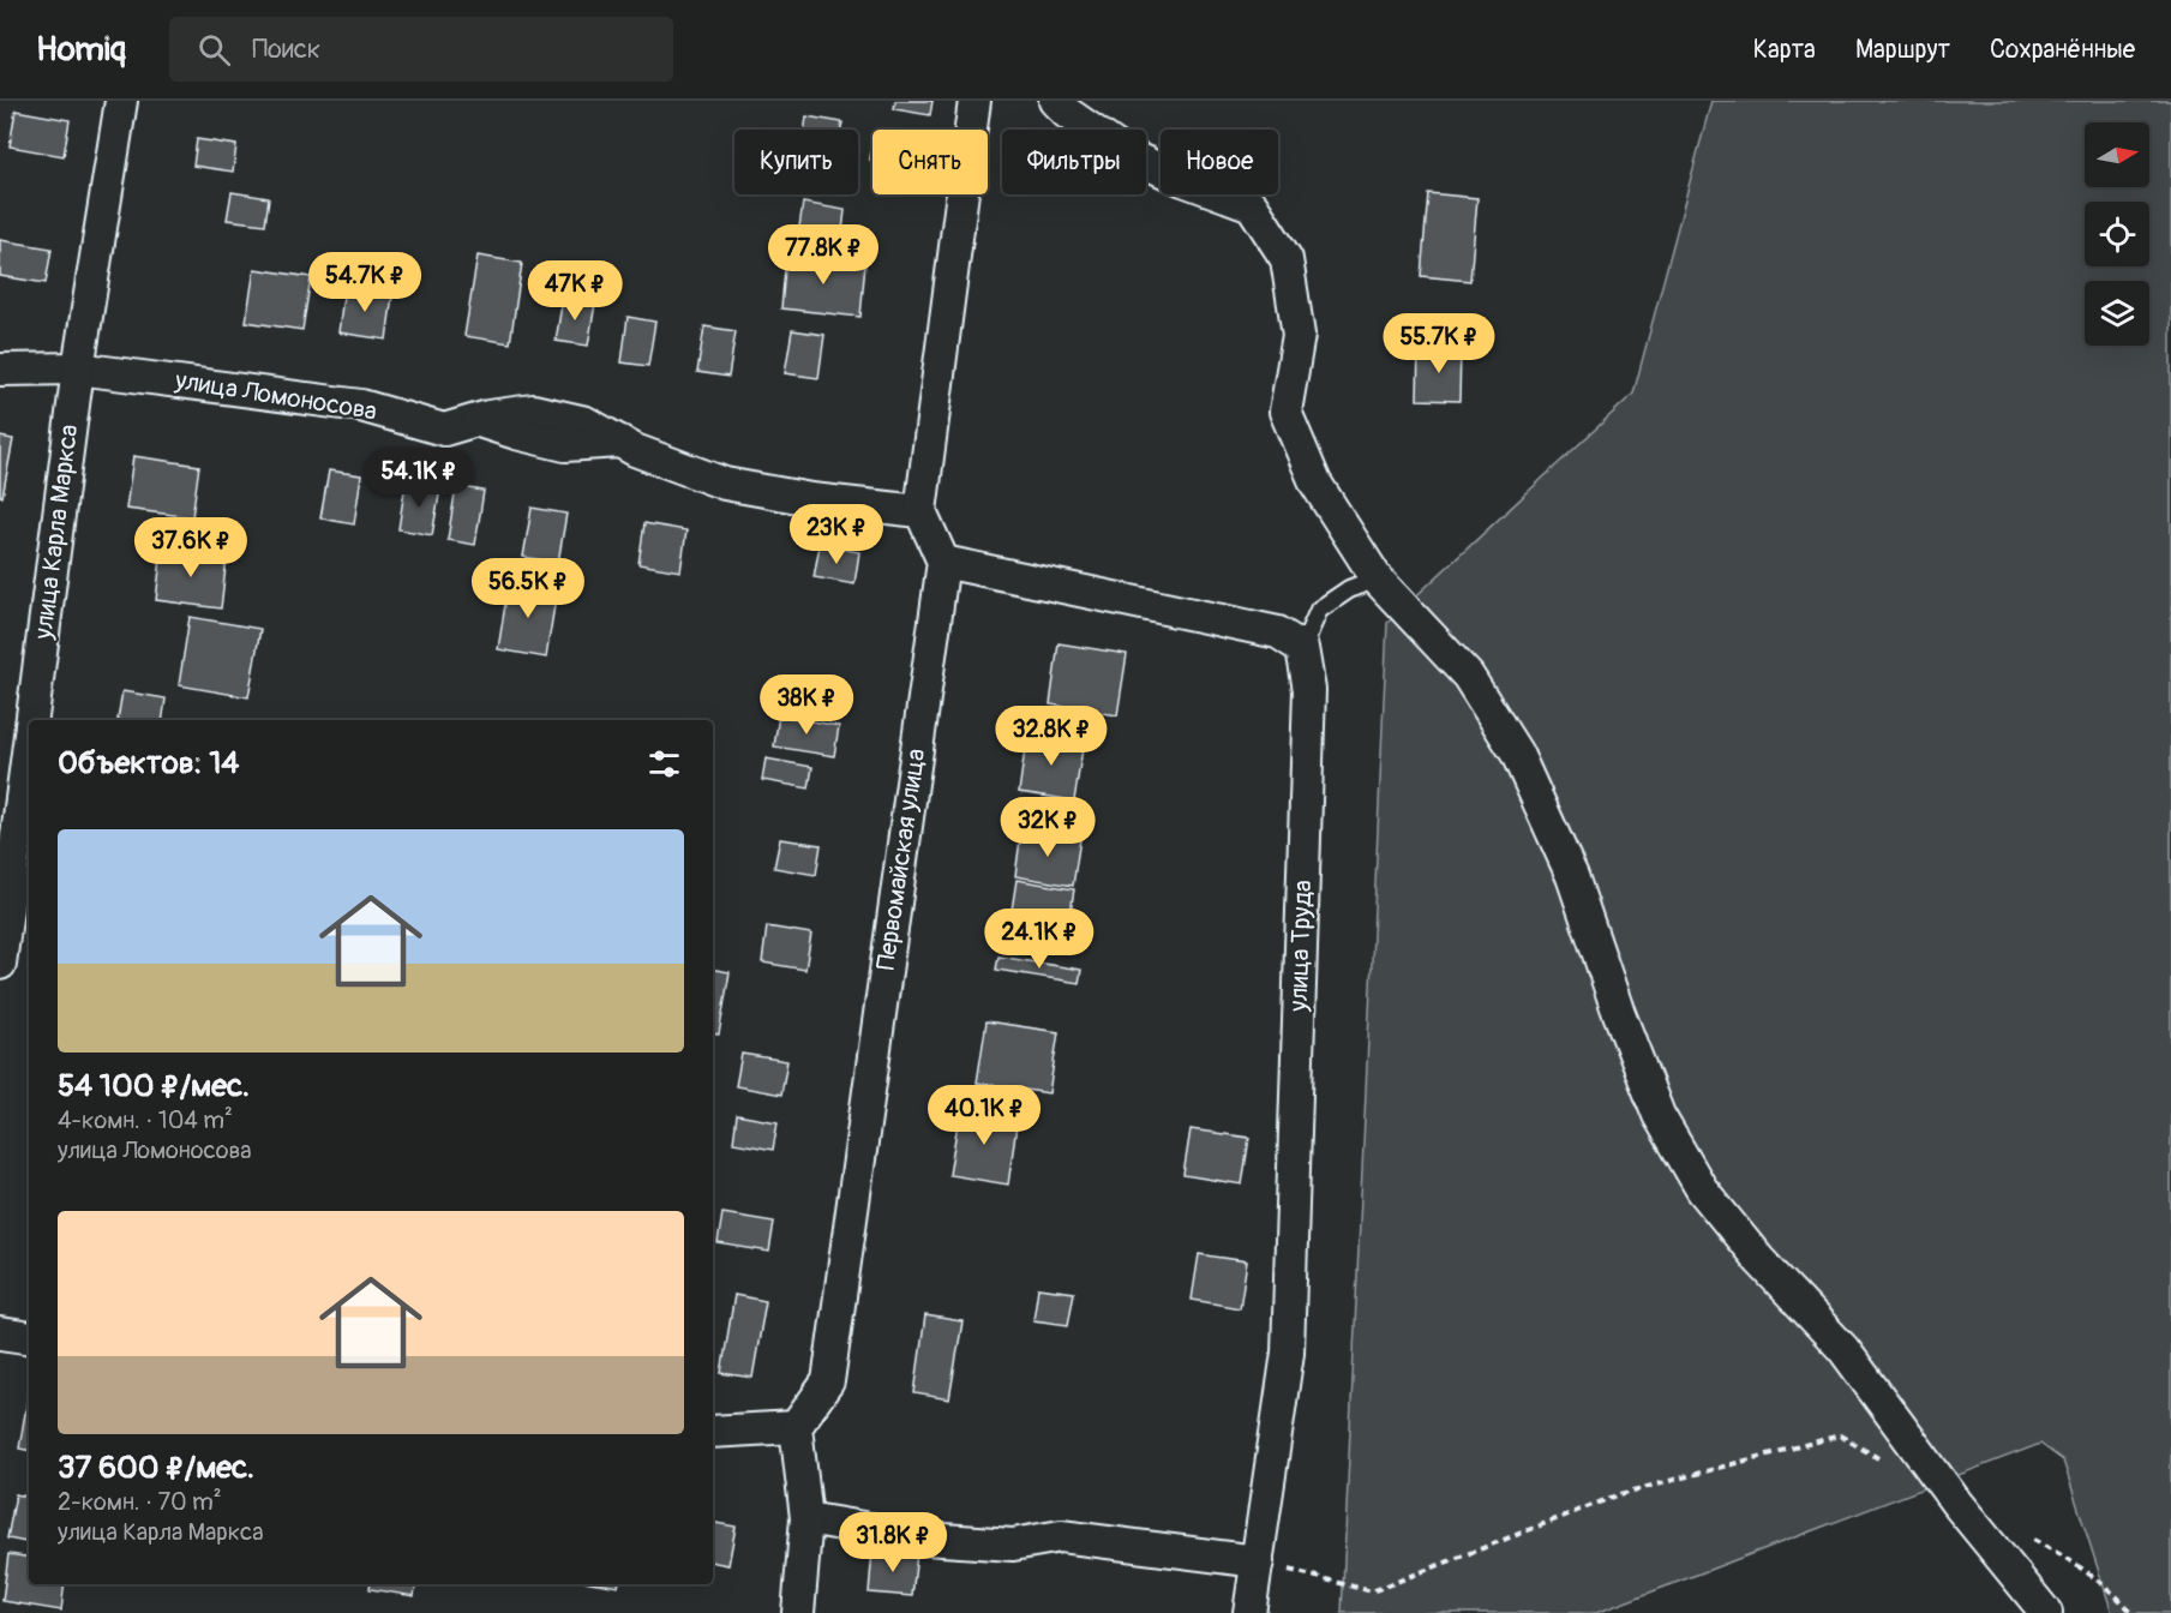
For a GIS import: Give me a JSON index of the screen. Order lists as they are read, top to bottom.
{
  "streets": {
    "street": [
      "улица Ломоносова",
      "улица Карла Маркса",
      "Первомайская улица",
      "улица Труда"
    ]
  },
  "crossings": [
    ["улица Ломоносова", "улица Карла Маркса"]
  ],
  "north": "right",
  "page": {
    "header": "Homiq",
    "search": "Поиск",
    "nav": ["Карта", "Маршрут", "Сохранённые"],
    "chip": [
      "Купить",
      "Снять",
      "Фильтры",
      "Новое"
    ],
    "price": [
      "77.8K ₽",
      "54.7K ₽",
      "47K ₽",
      "55.7K ₽",
      "54.1K ₽",
      "23K ₽",
      "37.6K ₽",
      "56.5K ₽",
      "38K ₽",
      "32.8K ₽",
      "32K ₽",
      "24.1K ₽",
      "40.1K ₽",
      "31.8K ₽"
    ],
    "heading": "Объектов: 14",
    "list": [
      {
        "name": "54 100 ₽/мес.",
        "note": "4-комн. · 104 m² · улица Ломоносова"
      },
      {
        "name": "37 600 ₽/мес.",
        "note": "2-комн. · 70 m² · улица Карла Маркса"
      }
    ]
  }
}
